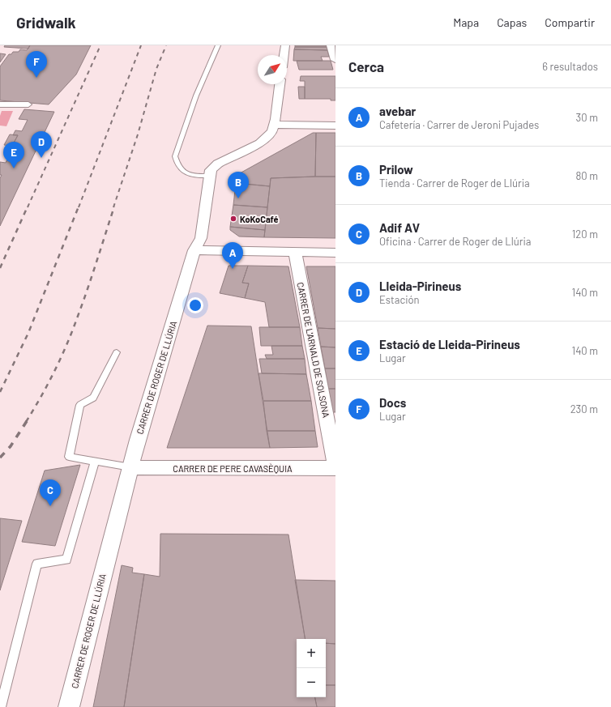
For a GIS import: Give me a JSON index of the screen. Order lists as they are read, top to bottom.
{
  "streets": {
    "street": ["CARRER DE L'ARNALD DE SOLSONA", "CARRER DE ROGER DE LLÚRIA", "CARRER DE PERE CAVASÈQUIA"]
  },
  "crossings": [
    ["CARRER DE L'ARNALD DE SOLSONA", "CARRER DE PERE CAVASÈQUIA"],
    ["CARRER DE ROGER DE LLÚRIA", "CARRER DE PERE CAVASÈQUIA"]
  ],
  "places": ["KoKoCafé"],
  "north": "top right",
  "page": {
    "header": "Gridwalk",
    "nav": ["Mapa", "Capas", "Compartir"],
    "heading": ["Cerca", "6 resultados"],
    "pins": [
      "F",
      "D",
      "E",
      "B",
      "A",
      "C"
    ],
    "list": [
      {
        "mark": "A",
        "name": "avebar",
        "note": "Cafetería · Carrer de Jeroni Pujades",
        "value": "30 m"
      },
      {
        "mark": "B",
        "name": "Prilow",
        "note": "Tienda · Carrer de Roger de Llúria",
        "value": "80 m"
      },
      {
        "mark": "C",
        "name": "Adif AV",
        "note": "Oficina · Carrer de Roger de Llúria",
        "value": "120 m"
      },
      {
        "mark": "D",
        "name": "Lleida-Pirineus",
        "note": "Estación",
        "value": "140 m"
      },
      {
        "mark": "E",
        "name": "Estació de Lleida-Pirineus",
        "note": "Lugar",
        "value": "140 m"
      },
      {
        "mark": "F",
        "name": "Docs",
        "note": "Lugar",
        "value": "230 m"
      }
    ],
    "map_buttons": ["+", "−"]
  }
}
